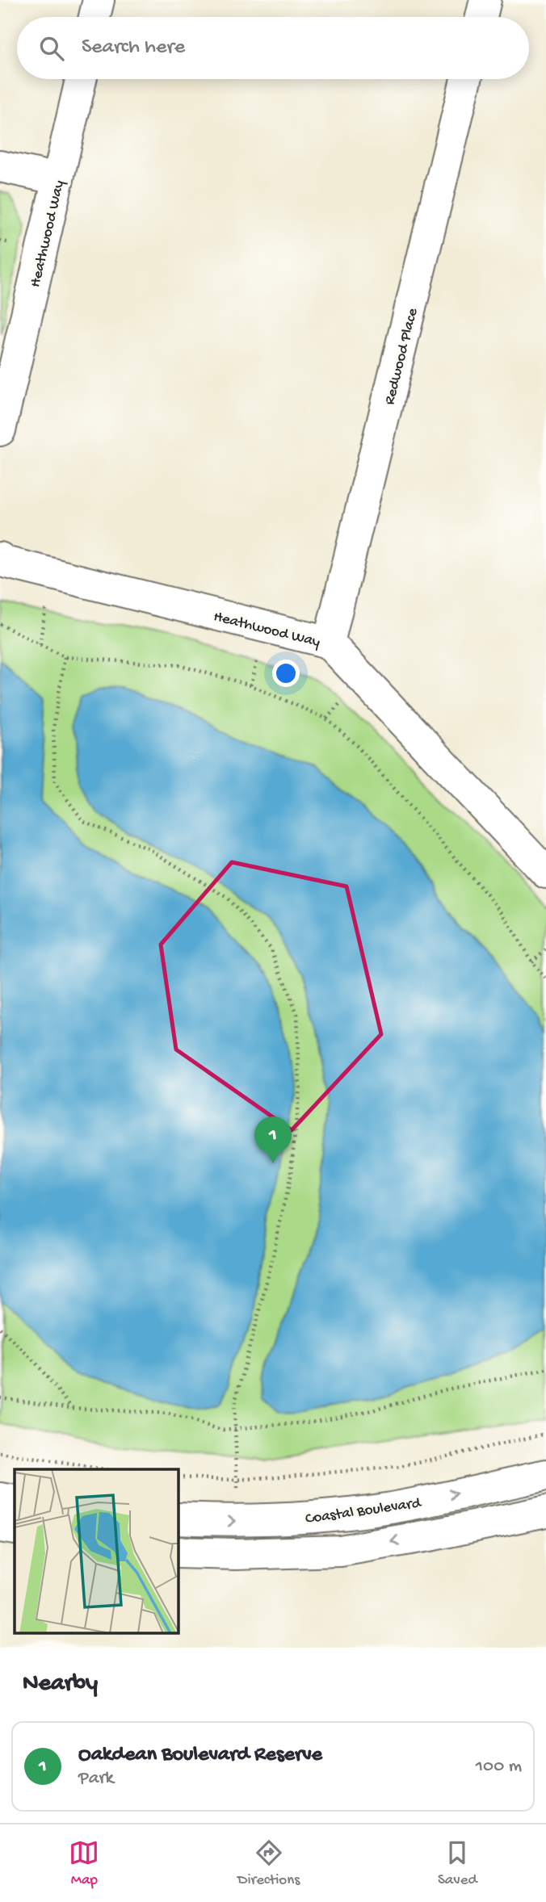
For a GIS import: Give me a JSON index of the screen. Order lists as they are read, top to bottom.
{
  "streets": {
    "street": ["Heathwood Way", "Redwood Place", "Coastal Boulevard"]
  },
  "crossings": [
    ["Heathwood Way", "Redwood Place"]
  ],
  "page": {
    "search": "Search here",
    "pins": "1",
    "heading": "Nearby",
    "list": [
      {
        "mark": "1",
        "name": "Oakdean Boulevard Reserve",
        "note": "Park",
        "value": "100 m"
      }
    ],
    "nav": ["Map", "Directions", "Saved"]
  }
}
